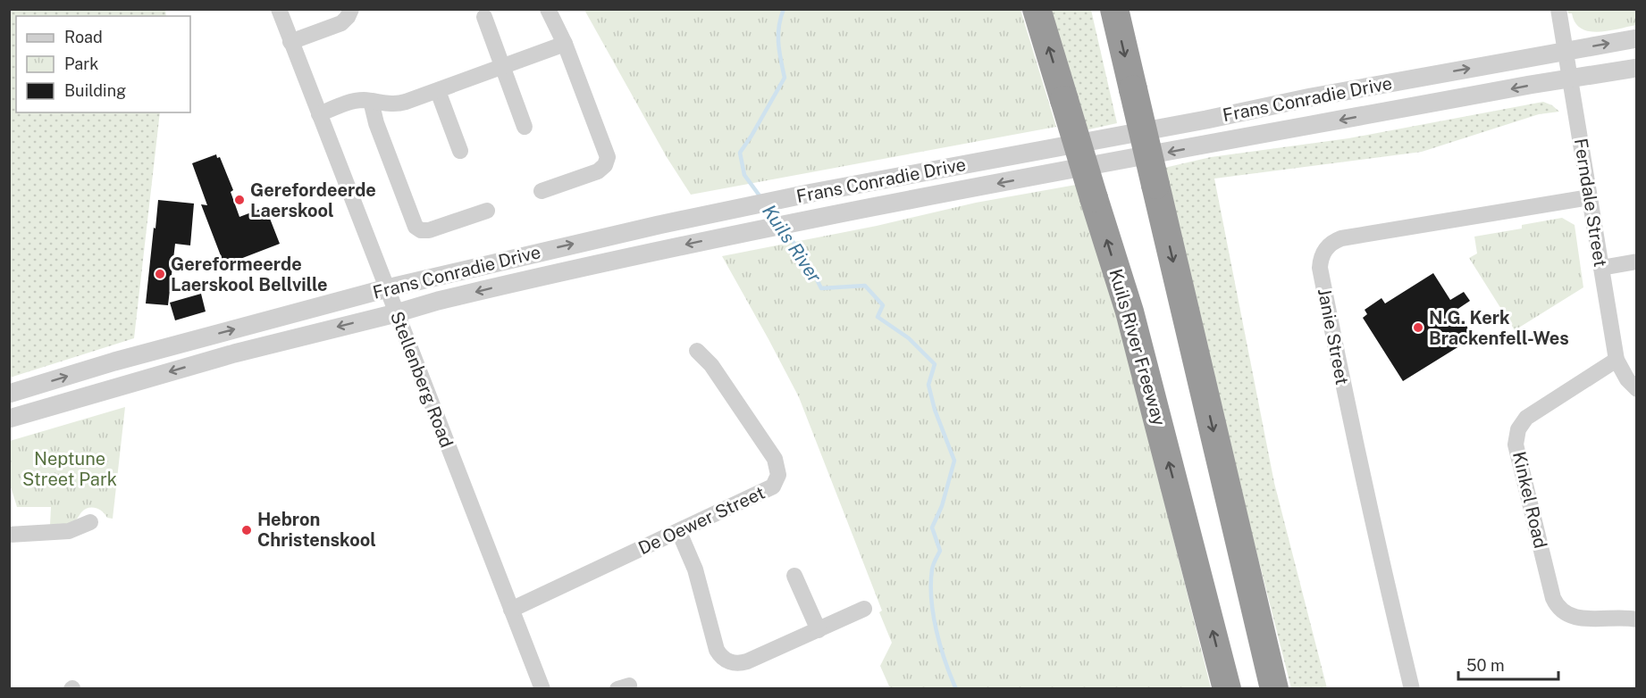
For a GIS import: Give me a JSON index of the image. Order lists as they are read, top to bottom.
{
  "streets": {
    "highway": ["Kuils River Freeway"],
    "street": [
      "Frans Conradie Drive",
      "Ferndale Street",
      "Janie Street",
      "Stellenberg Road",
      "Kinkel Road",
      "De Oewer Street"
    ]
  },
  "crossings": [
    ["Frans Conradie Drive", "Ferndale Street"],
    ["Frans Conradie Drive", "Stellenberg Road"],
    ["Ferndale Street", "Janie Street"],
    ["Ferndale Street", "Kinkel Road"],
    ["Stellenberg Road", "De Oewer Street"]
  ],
  "water": ["Kuils River"],
  "parks": ["Neptune Street Park"],
  "places": [
    "Gerefordeerde Laerskool",
    "Gereformeerde Laerskool Bellville",
    "N.G. Kerk Brackenfell-Wes",
    "Hebron Christenskool"
  ],
  "legend": ["Road", "Park", "Building"],
  "scale_bar": "50 m"
}
